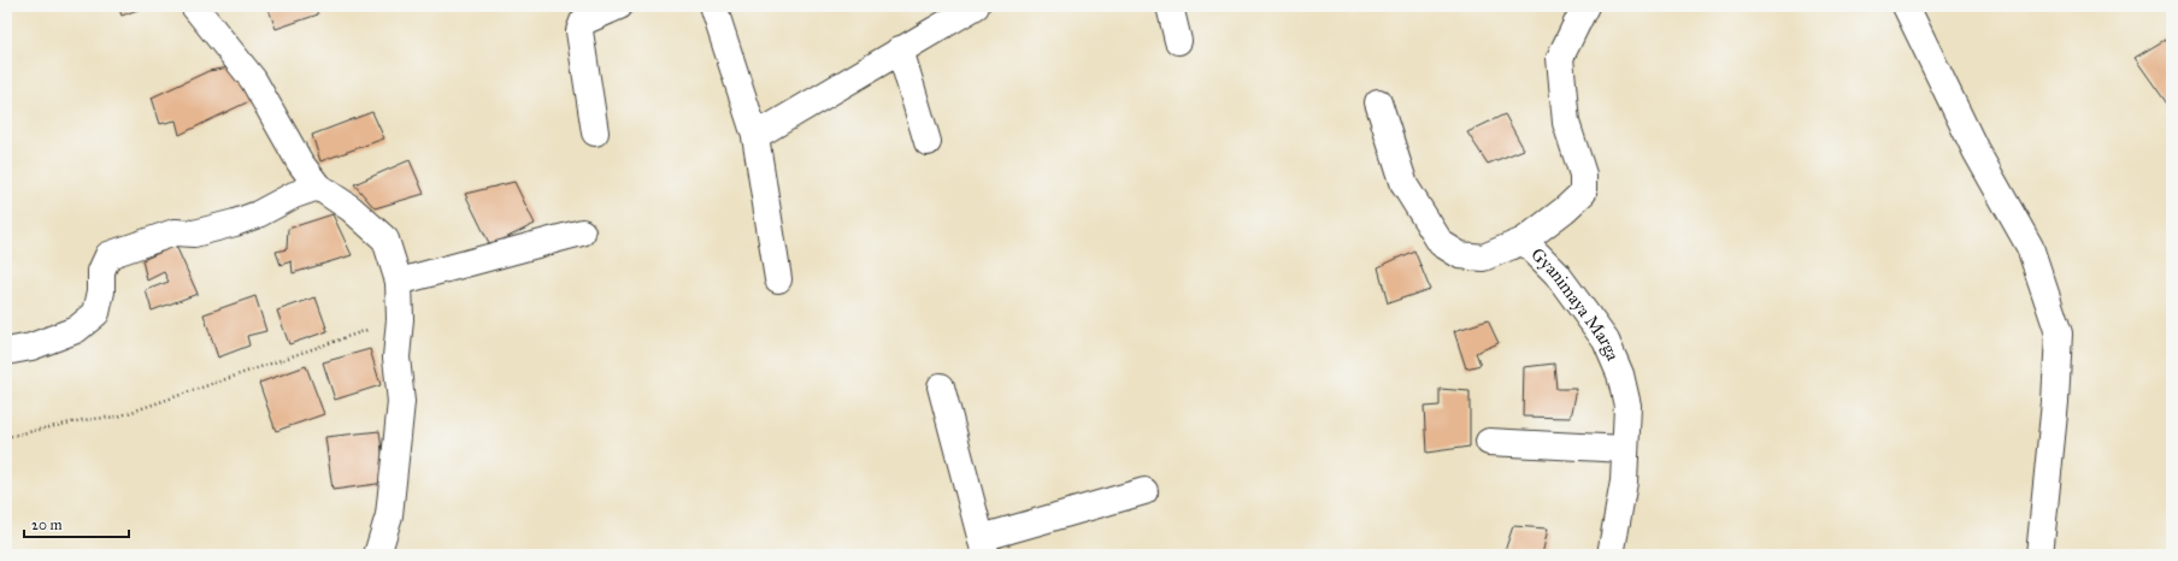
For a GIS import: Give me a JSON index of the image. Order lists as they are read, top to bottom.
{
  "streets": {
    "street": ["Gyanimaya Marga"]
  },
  "scale_bar": "20 m"
}
